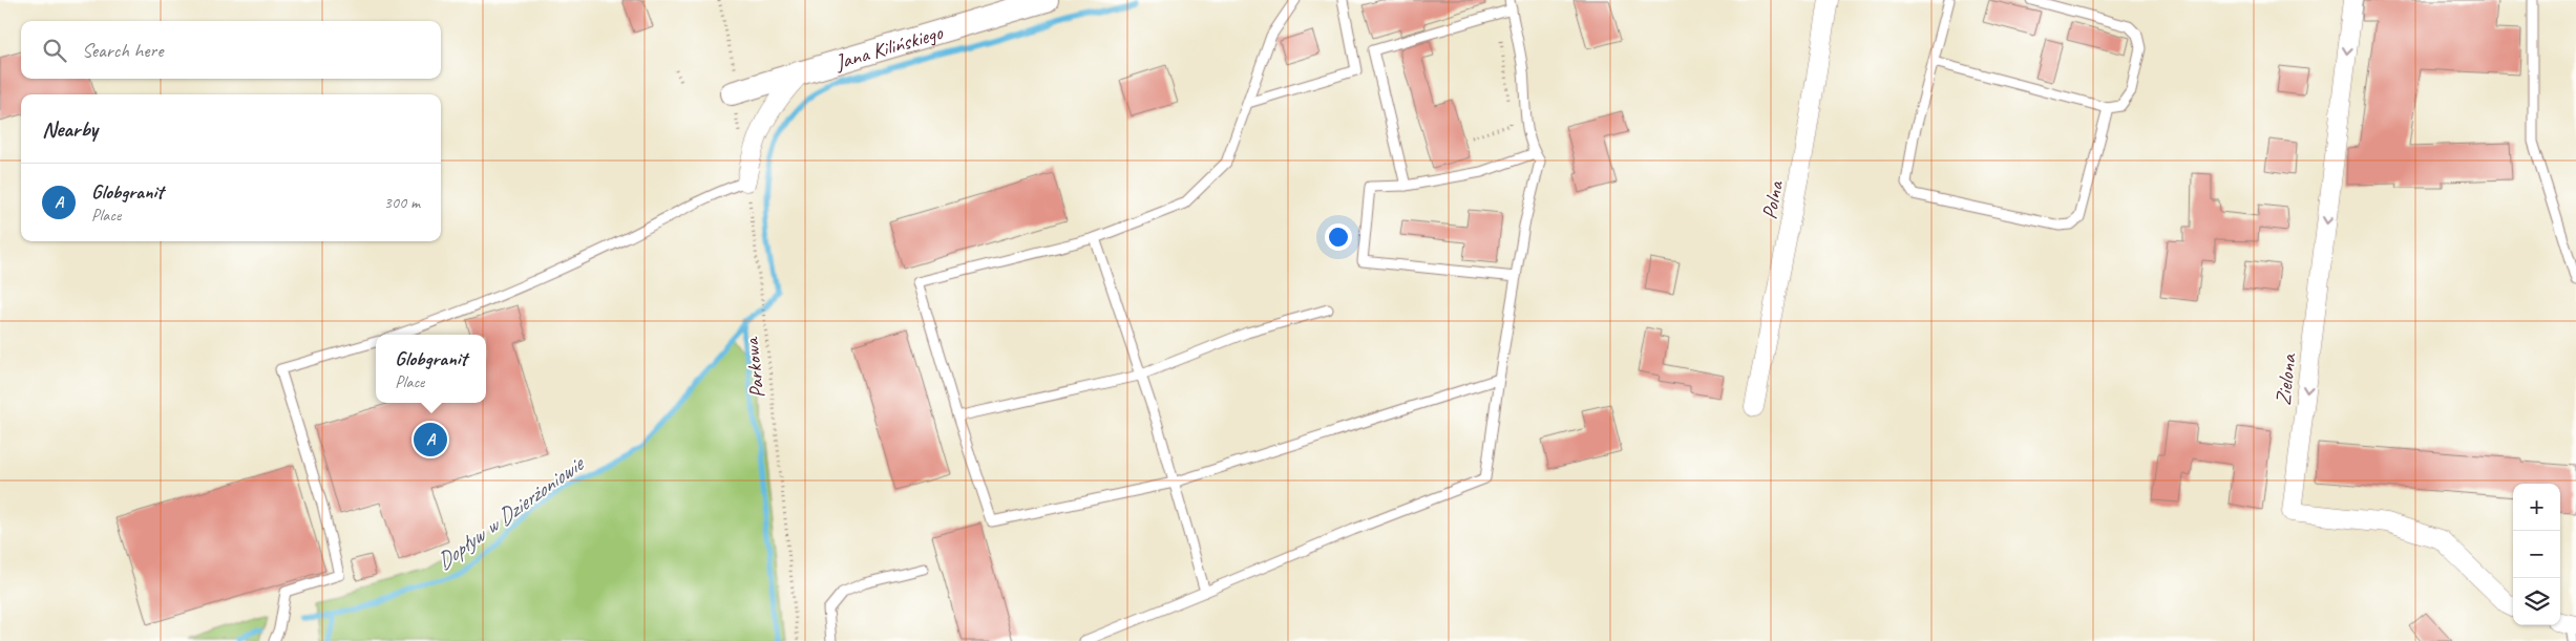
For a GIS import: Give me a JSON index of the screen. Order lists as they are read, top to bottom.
{
  "streets": {
    "street": ["Jana Kilińskiego", "Polna", "Zielona"],
    "path": ["Parkowa"]
  },
  "one_way": ["Zielona"],
  "water": ["Dopływ w Dzierżoniowie"],
  "page": {
    "search": "Search here",
    "heading": "Nearby",
    "list": [
      {
        "mark": "A",
        "name": "Globgranit",
        "note": "Place",
        "value": "300 m"
      }
    ],
    "popup": ["Globgranit", "Place"],
    "pins": "A",
    "map_buttons": ["+", "−"]
  }
}
